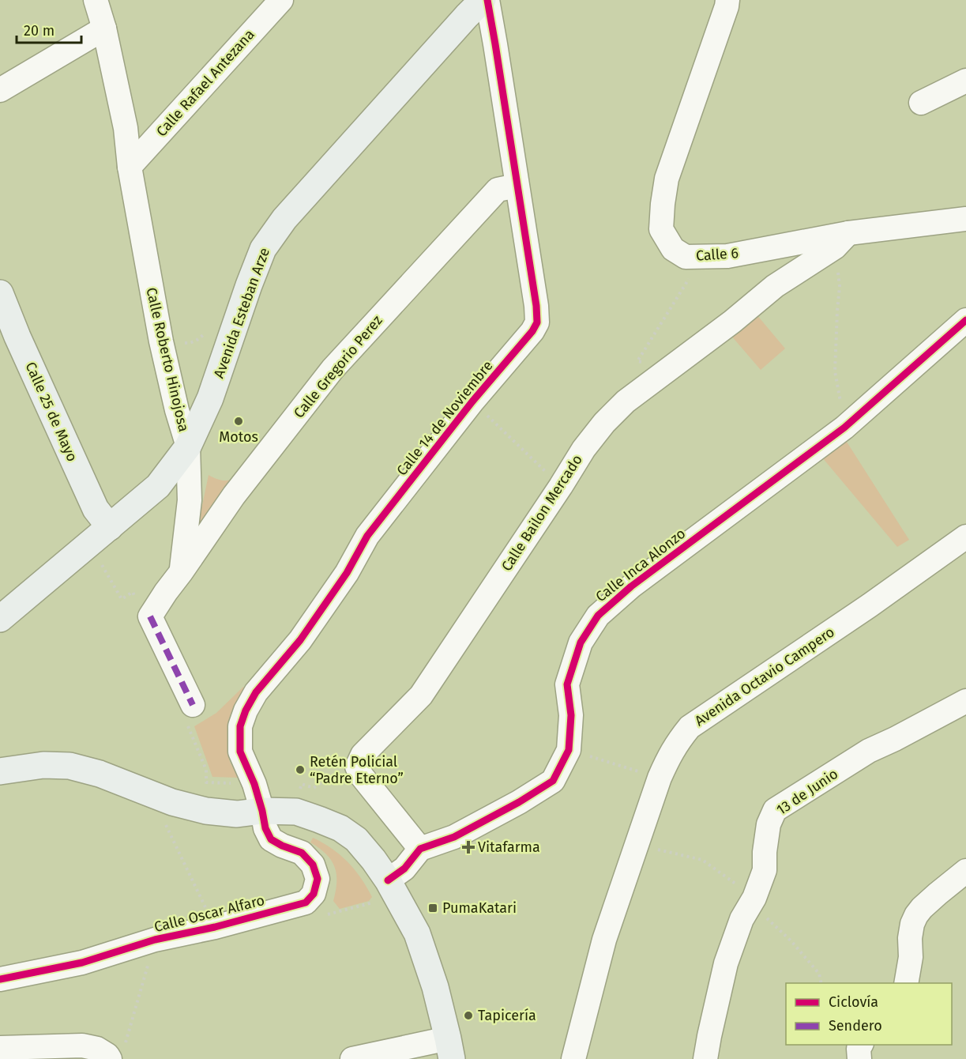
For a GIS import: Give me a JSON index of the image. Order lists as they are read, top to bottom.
{
  "streets": {
    "main road": ["Avenida Esteban Arze", "Calle 25 de Mayo"],
    "street": [
      "Calle Rafael Antezana",
      "Calle 6",
      "Calle Roberto Hinojosa",
      "Calle Gregorio Perez",
      "Calle 14 de Noviembre",
      "Calle Bailon Mercado",
      "Calle Inca Alonzo",
      "Avenida Octavio Campero",
      "13 de Junio",
      "Calle Oscar Alfaro"
    ]
  },
  "crossings": [
    ["Calle Rafael Antezana", "Calle Roberto Hinojosa"],
    ["Calle 6", "Calle Bailon Mercado"],
    ["Avenida Esteban Arze", "Calle Roberto Hinojosa"],
    ["Avenida Esteban Arze", "Calle 25 de Mayo"],
    ["Calle Roberto Hinojosa", "Calle Gregorio Perez"],
    ["Calle Gregorio Perez", "Calle 14 de Noviembre"],
    ["Calle 14 de Noviembre", "Calle Oscar Alfaro"],
    ["Calle Bailon Mercado", "Calle Inca Alonzo"]
  ],
  "places": {
    "other": ["Motos", "Retén Policial “Padre Eterno”", "Tapicería"],
    "health": ["Vitafarma"],
    "transit": ["PumaKatari"]
  },
  "legend": ["Ciclovía", "Sendero"],
  "scale_bar": "20 m"
}
